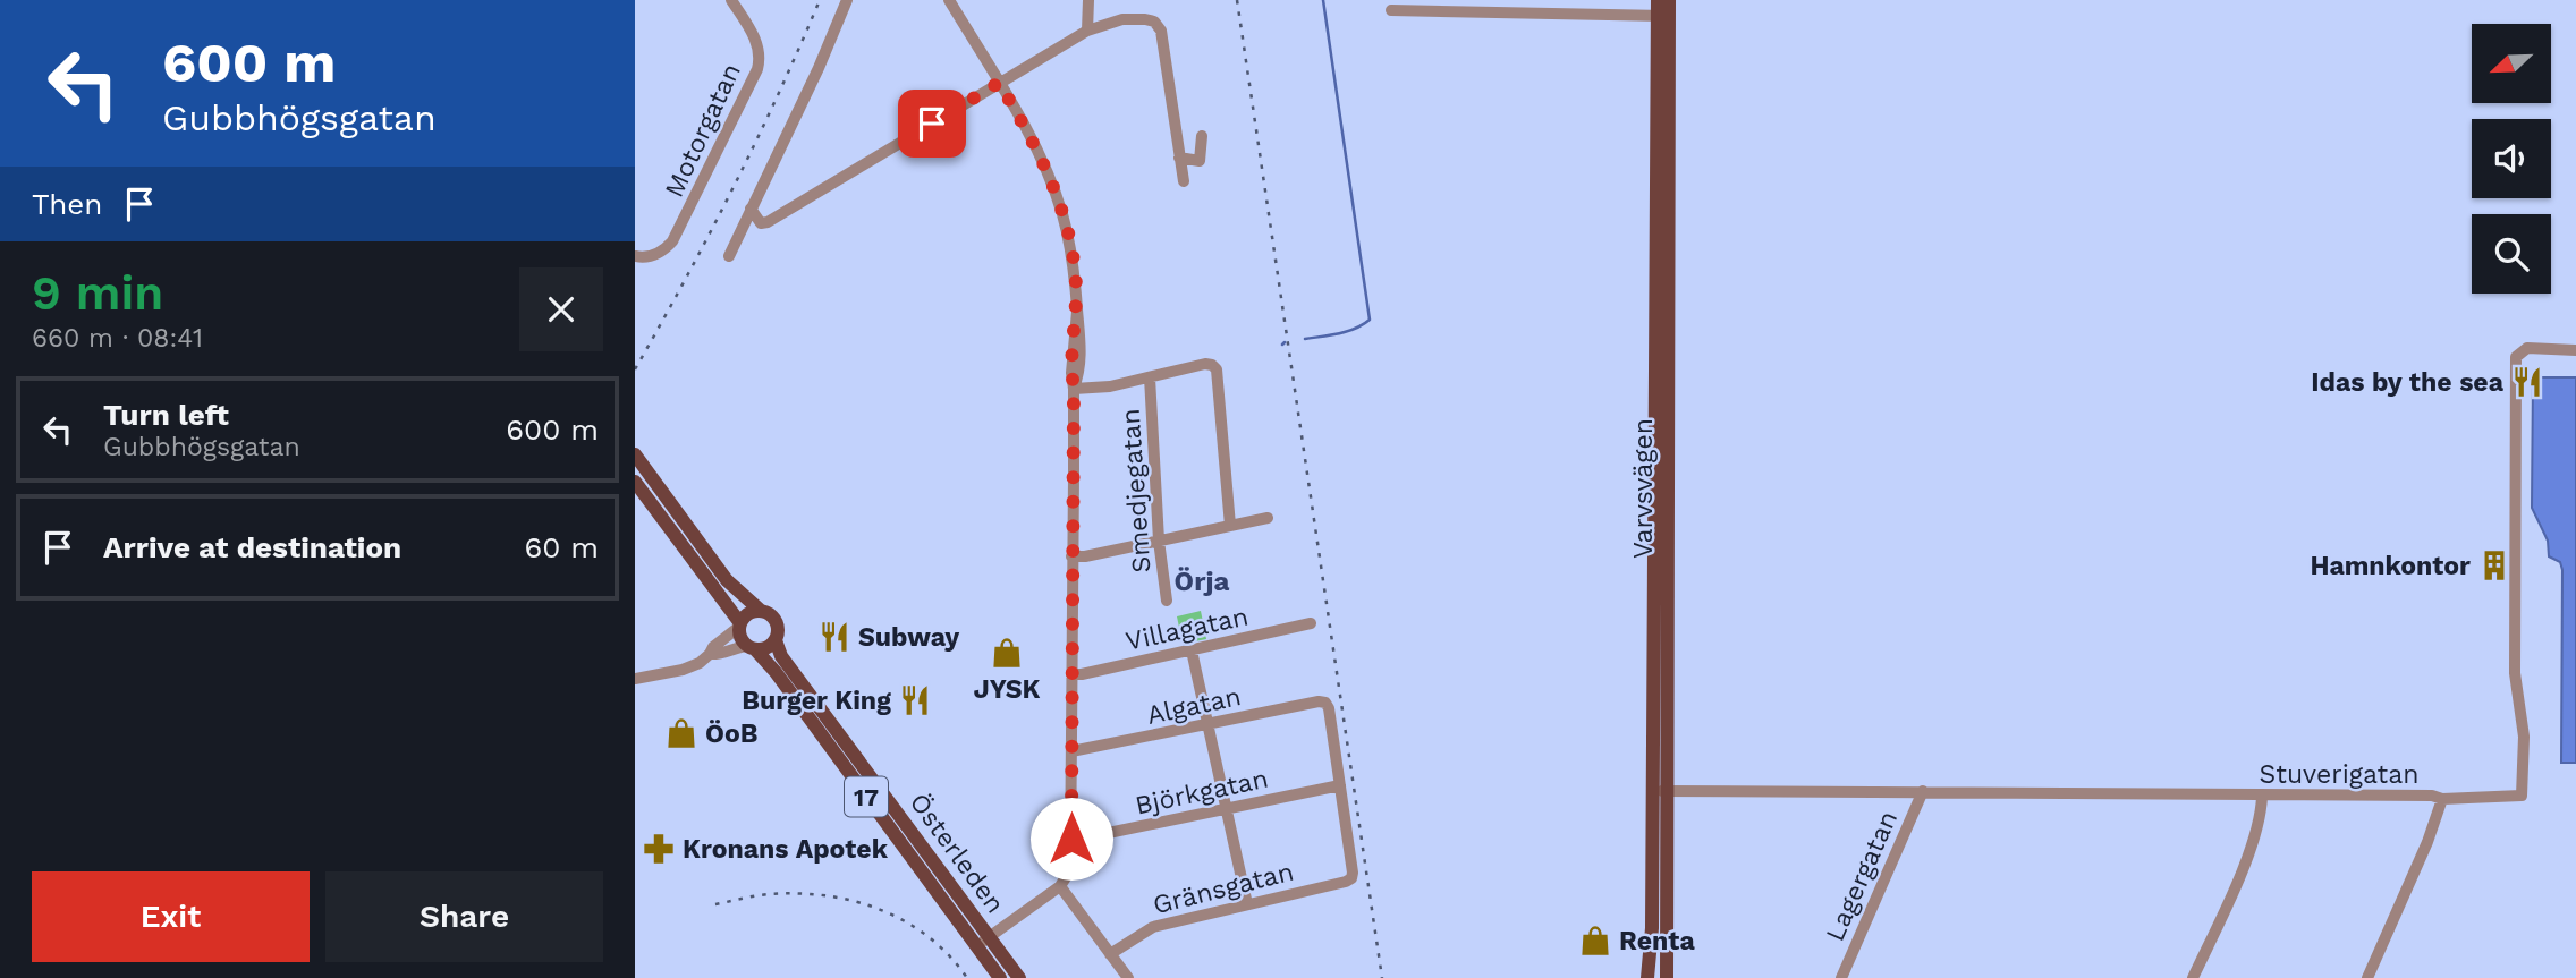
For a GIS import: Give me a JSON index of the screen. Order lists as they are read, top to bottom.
{
  "streets": {
    "main road": ["Varvsvägen", "17", "Österleden"],
    "street": [
      "Motorgatan",
      "Smedjegatan",
      "Villagatan",
      "Algatan",
      "Stuverigatan",
      "Björkgatan",
      "Lagergatan",
      "Gränsgatan"
    ]
  },
  "crossings": [
    ["Varvsvägen", "Stuverigatan"],
    ["Algatan", "Björkgatan"],
    ["Algatan", "Gränsgatan"],
    ["Stuverigatan", "Lagergatan"],
    ["Björkgatan", "Gränsgatan"],
    ["17", "Österleden"]
  ],
  "districts": ["Örja"],
  "places": {
    "restaurant": ["Idas by the sea", "Subway", "Burger King"],
    "building": ["Hamnkontor"],
    "shop": ["JYSK", "ÖoB", "Renta"],
    "pharmacy": ["Kronans Apotek"]
  },
  "north": "bottom left",
  "page": {
    "turn": ["600 m", "Gubbhögsgatan"],
    "then": "Then",
    "heading": ["9 min", "660 m · 08:41"],
    "list": [
      {
        "name": "Turn left",
        "note": "Gubbhögsgatan",
        "value": "600 m"
      },
      {
        "name": "Arrive at destination",
        "value": "60 m"
      }
    ],
    "buttons": ["Exit", "Share"]
  }
}
